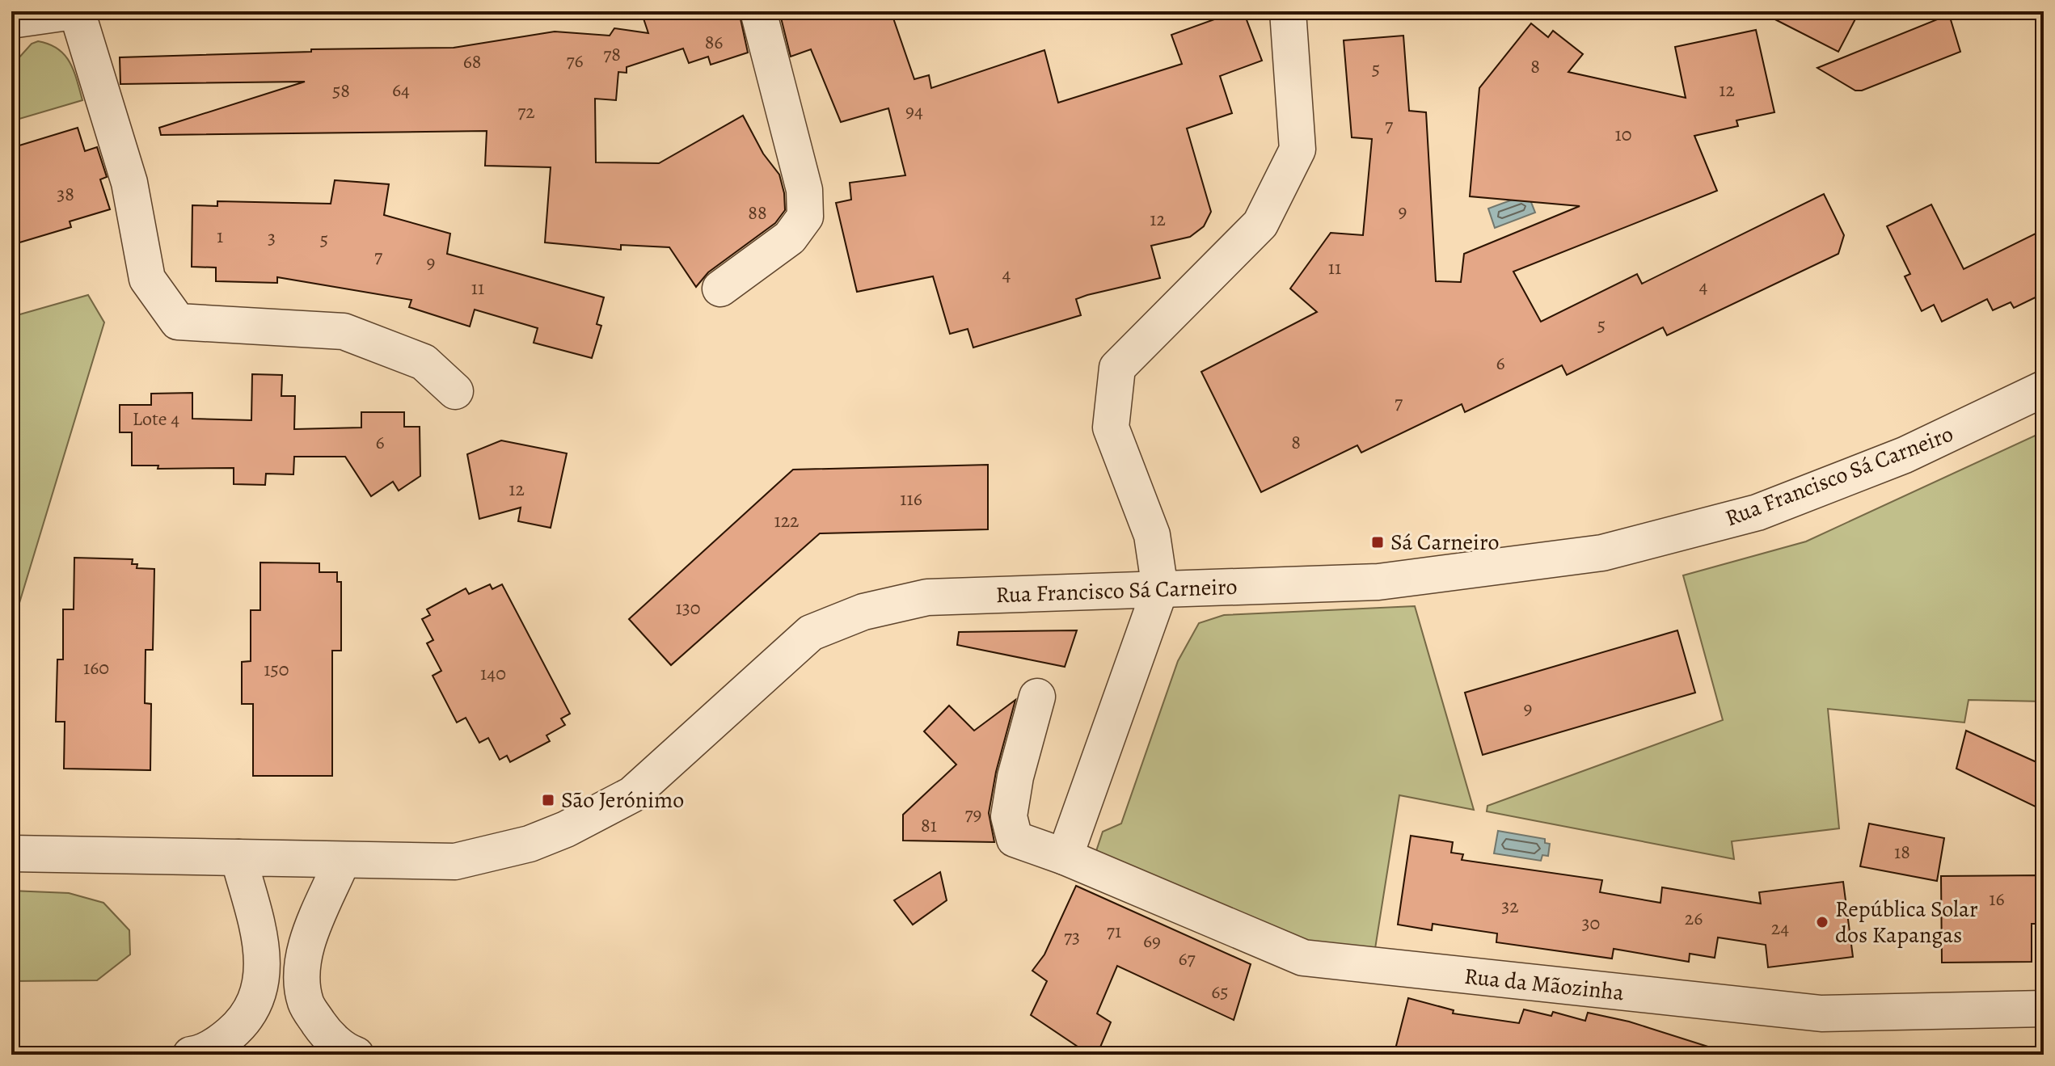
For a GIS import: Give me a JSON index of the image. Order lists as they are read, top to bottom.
{
  "streets": {
    "street": ["Rua Francisco Sá Carneiro", "Rua da Mãozinha"]
  },
  "places": {
    "transit": ["Sá Carneiro", "São Jerónimo"],
    "other": ["República Solar dos Kapangas"]
  },
  "house_numbers": [
    "86",
    "78",
    "76",
    "68",
    "8",
    "5",
    "64",
    "12",
    "58",
    "94",
    "72",
    "7",
    "10",
    "38",
    "9",
    "88",
    "12",
    "1",
    "3",
    "5",
    "7",
    "9",
    "11",
    "4",
    "4",
    "11",
    "5",
    "6",
    "7",
    "Lote 4",
    "6",
    "8",
    "12",
    "116",
    "122",
    "130",
    "160",
    "150",
    "140",
    "9",
    "79",
    "81",
    "18",
    "16",
    "32",
    "26",
    "30",
    "24",
    "71",
    "73",
    "69",
    "67",
    "65"
  ]
}
